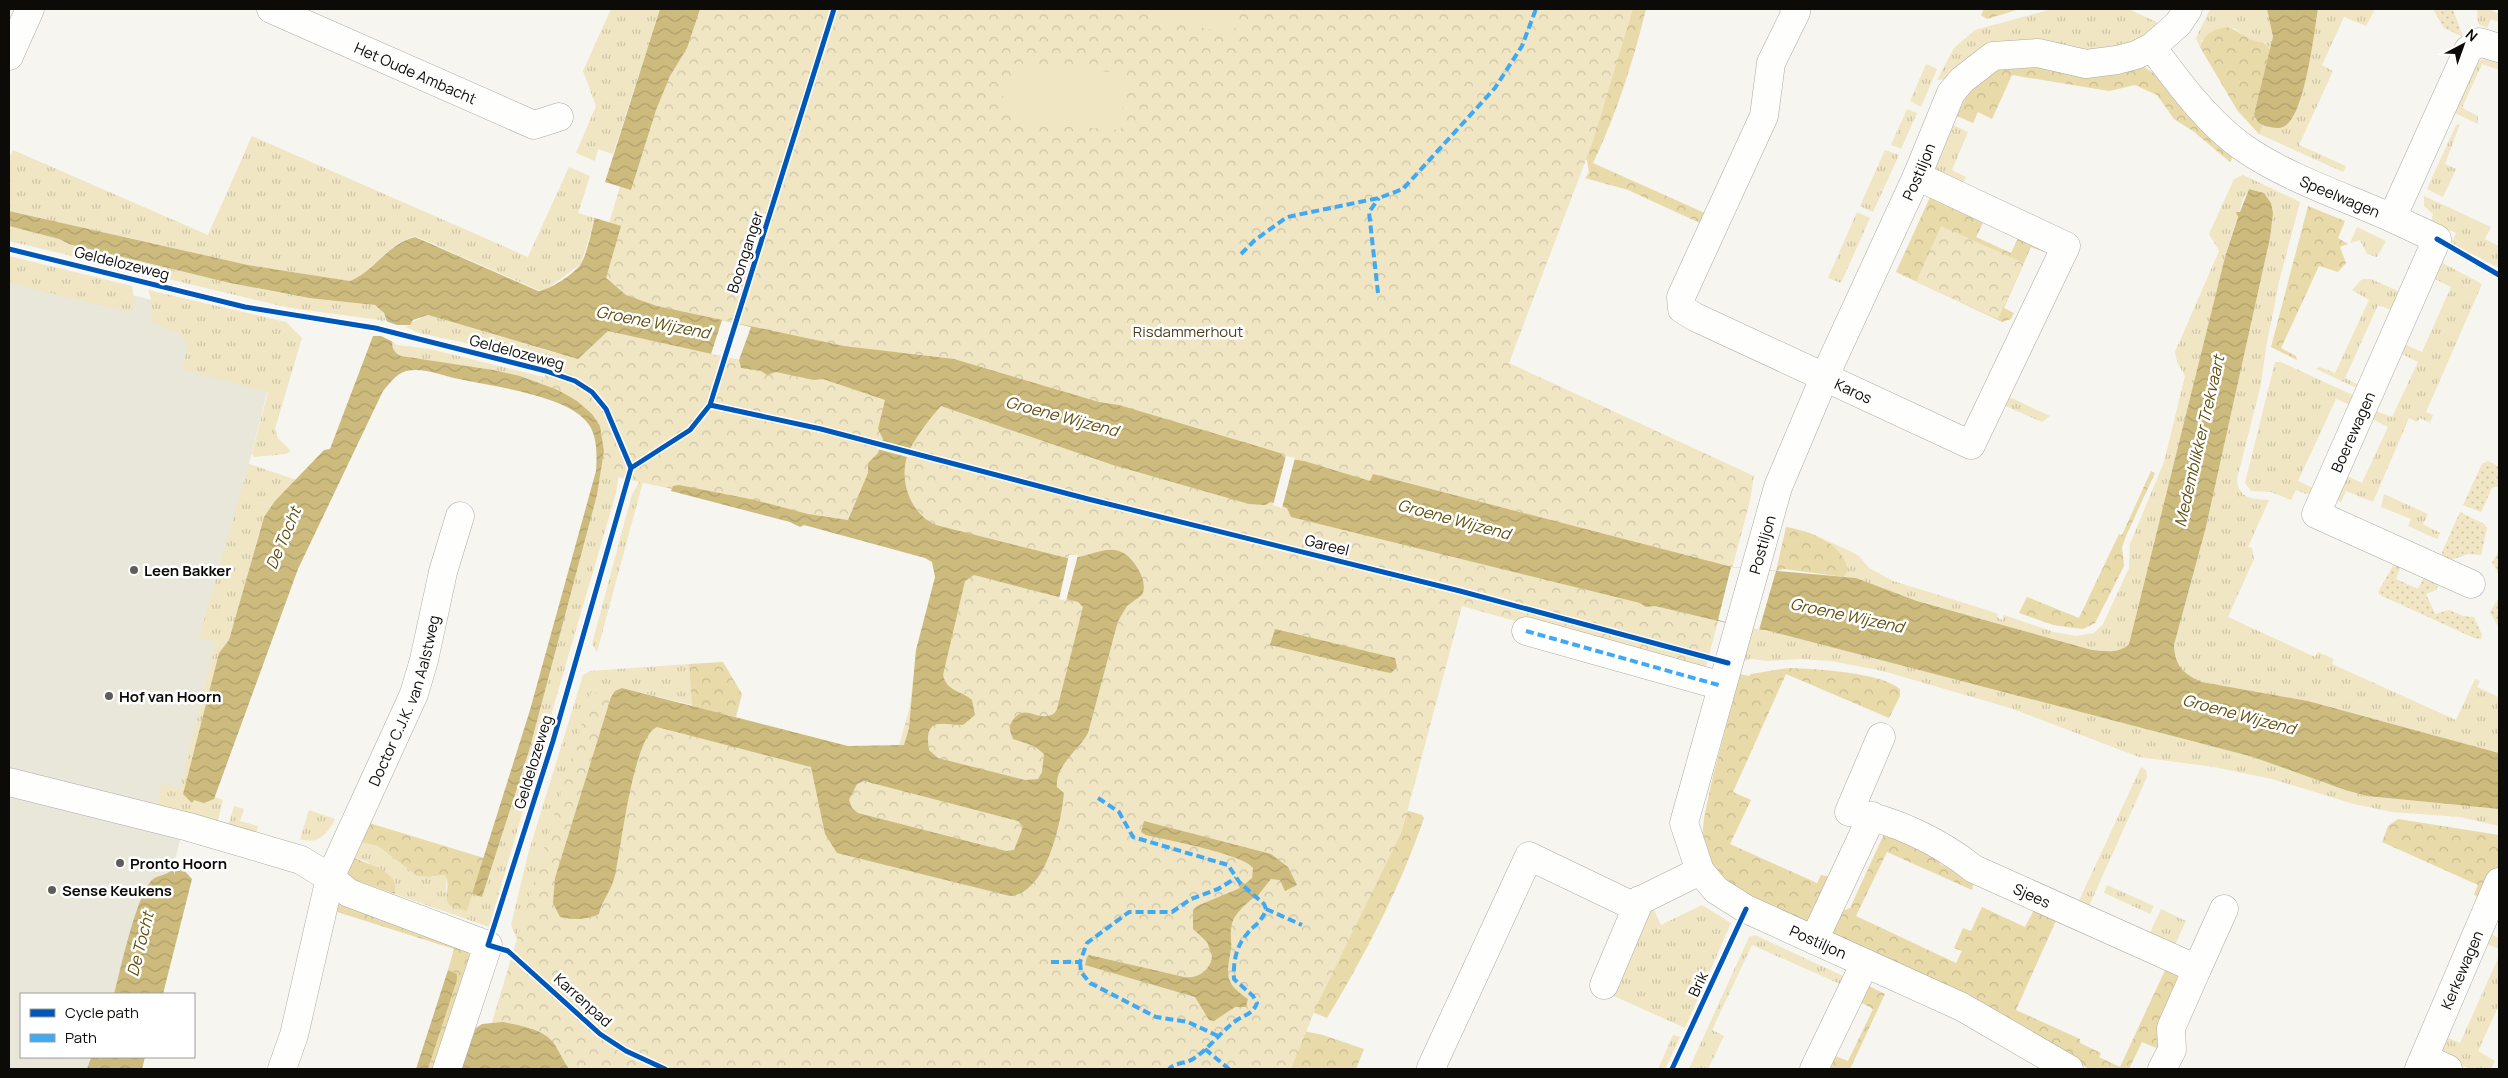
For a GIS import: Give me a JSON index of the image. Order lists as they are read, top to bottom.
{
  "streets": {
    "street": [
      "Het Oude Ambacht",
      "Postiljon",
      "Speelwagen",
      "Karos",
      "Boerewagen",
      "Doctor C.J.K. van Aalstweg",
      "Sjees",
      "Kerkewagen"
    ],
    "cycle path": [
      "Boonganger",
      "Geldelozeweg",
      "Gareel",
      "Brik"
    ]
  },
  "crossings": [
    ["Postiljon", "Speelwagen"],
    ["Postiljon", "Karos"],
    ["Speelwagen", "Boerewagen"]
  ],
  "water": ["Groene Wijzend", "Medemblikker Trekvaart", "De Tocht"],
  "parks": ["Risdammerhout"],
  "places": [
    "Leen Bakker",
    "Hof van Hoorn",
    "Pronto Hoorn",
    "Sense Keukens"
  ],
  "legend": ["Cycle path", "Path"],
  "north": "top right"
}
